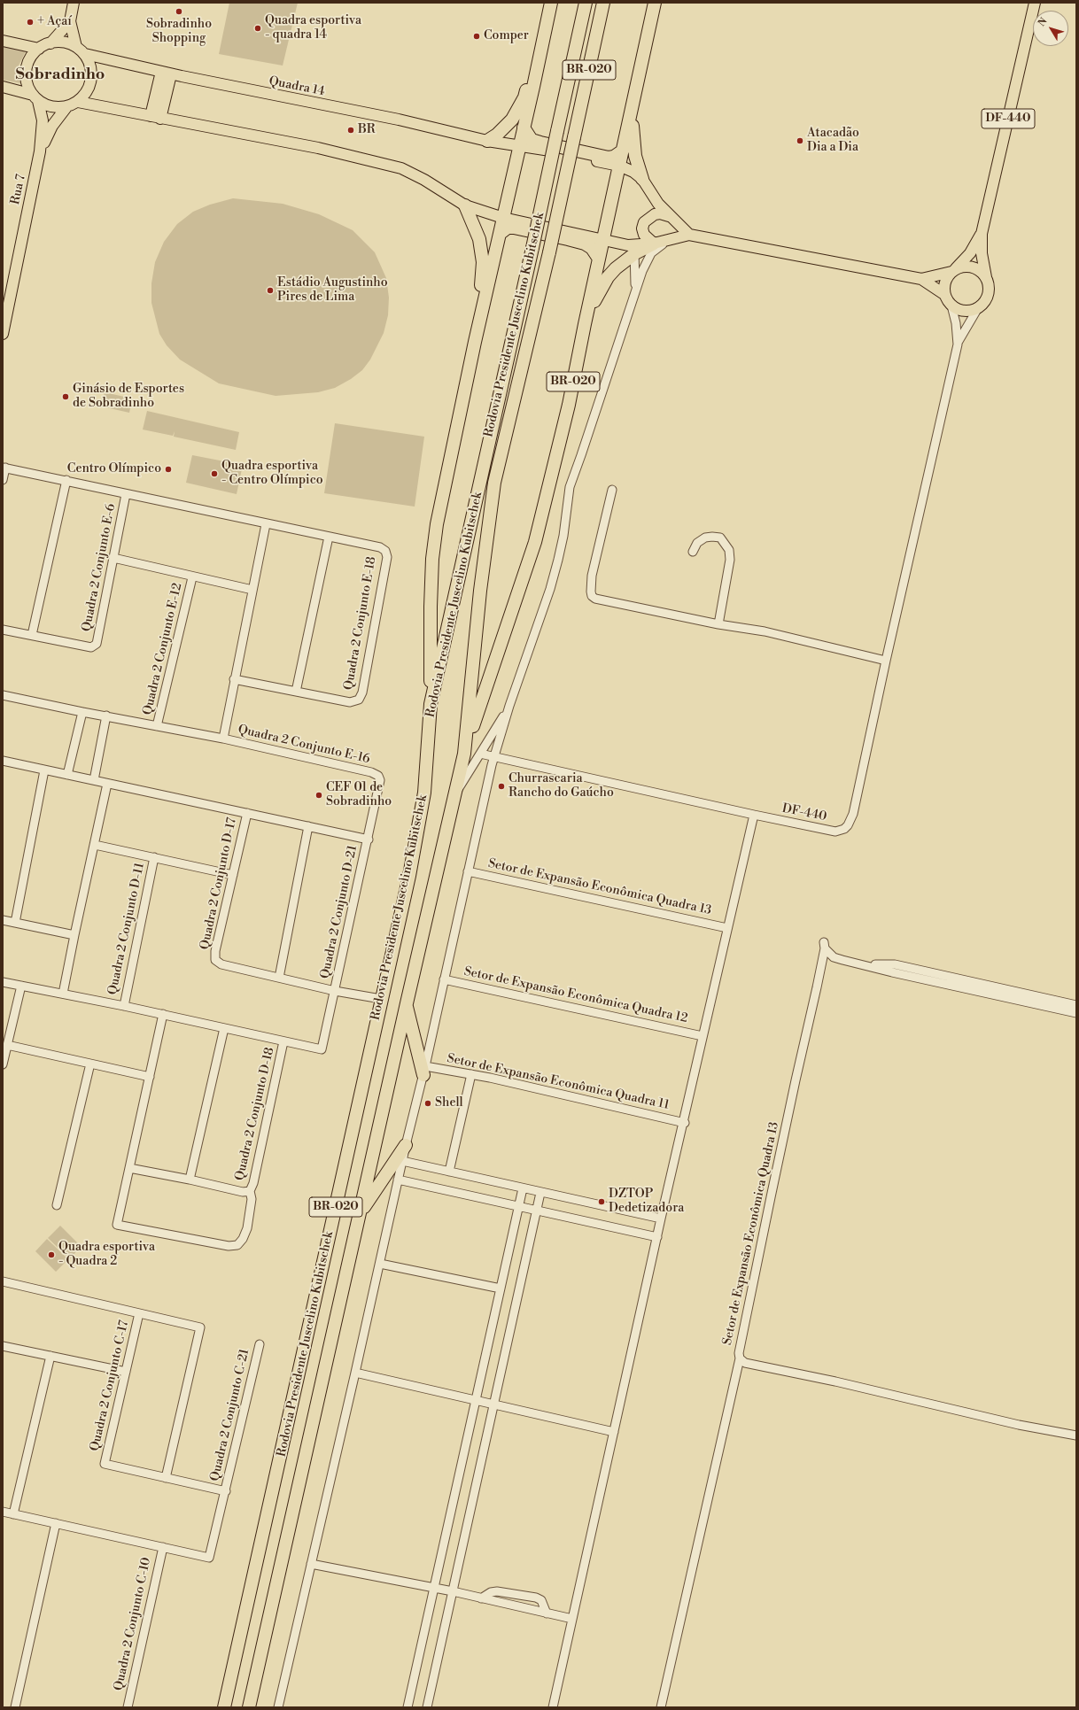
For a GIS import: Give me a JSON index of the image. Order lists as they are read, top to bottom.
{
  "streets": {
    "highway": ["BR-020", "Rodovia Presidente Juscelino Kubitschek"],
    "main road": ["Quadra 14", "DF-440", "Rua 7"],
    "street": [
      "Quadra 2 Conjunto E-6",
      "Quadra 2 Conjunto E-18",
      "Quadra 2 Conjunto E-12",
      "Quadra 2 Conjunto E-16",
      "Quadra 2 Conjunto D-17",
      "Setor de Expansão Econômica Quadra 13",
      "Quadra 2 Conjunto D-21",
      "Quadra 2 Conjunto D-11",
      "Setor de Expansão Econômica Quadra 12",
      "Setor de Expansão Econômica Quadra 11",
      "Quadra 2 Conjunto D-18",
      "Quadra 2 Conjunto C-17",
      "Quadra 2 Conjunto C-21",
      "Quadra 2 Conjunto C-10"
    ]
  },
  "crossings": [
    ["BR-020", "Quadra 14"],
    ["BR-020", "Rodovia Presidente Juscelino Kubitschek"],
    ["Quadra 14", "Rua 7"],
    ["Quadra 2 Conjunto E-12", "Quadra 2 Conjunto E-16"],
    ["Quadra 2 Conjunto E-16", "Quadra 2 Conjunto D-21"],
    ["Quadra 2 Conjunto D-21", "Quadra 2 Conjunto D-18"],
    ["Quadra 2 Conjunto C-21", "Quadra 2 Conjunto C-10"]
  ],
  "districts": ["Sobradinho"],
  "places": [
    "Sobradinho Shopping",
    "+ Açaí",
    "Quadra esportiva - quadra 14",
    "Comper",
    "BR",
    "Atacadão Dia a Dia",
    "Estádio Augustinho Pires de Lima",
    "Ginásio de Esportes de Sobradinho",
    "Centro Olímpico",
    "Quadra esportiva - Centro Olímpico",
    "Churrascaria Rancho do Gaúcho",
    "CEF 01 de Sobradinho",
    "Shell",
    "DZTOP Dedetizadora",
    "Quadra esportiva - Quadra 2"
  ],
  "north": "top left"
}
